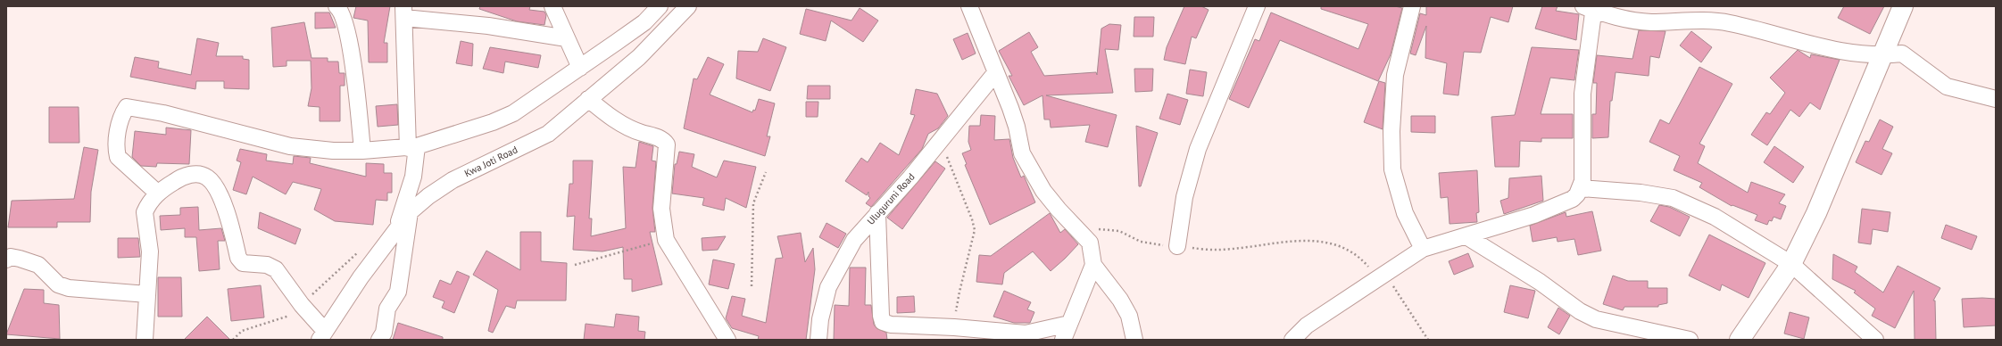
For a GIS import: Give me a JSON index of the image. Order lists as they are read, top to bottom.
{
  "streets": {
    "street": ["Kwa Joti Road", "Uluguruni Road"]
  }
}
